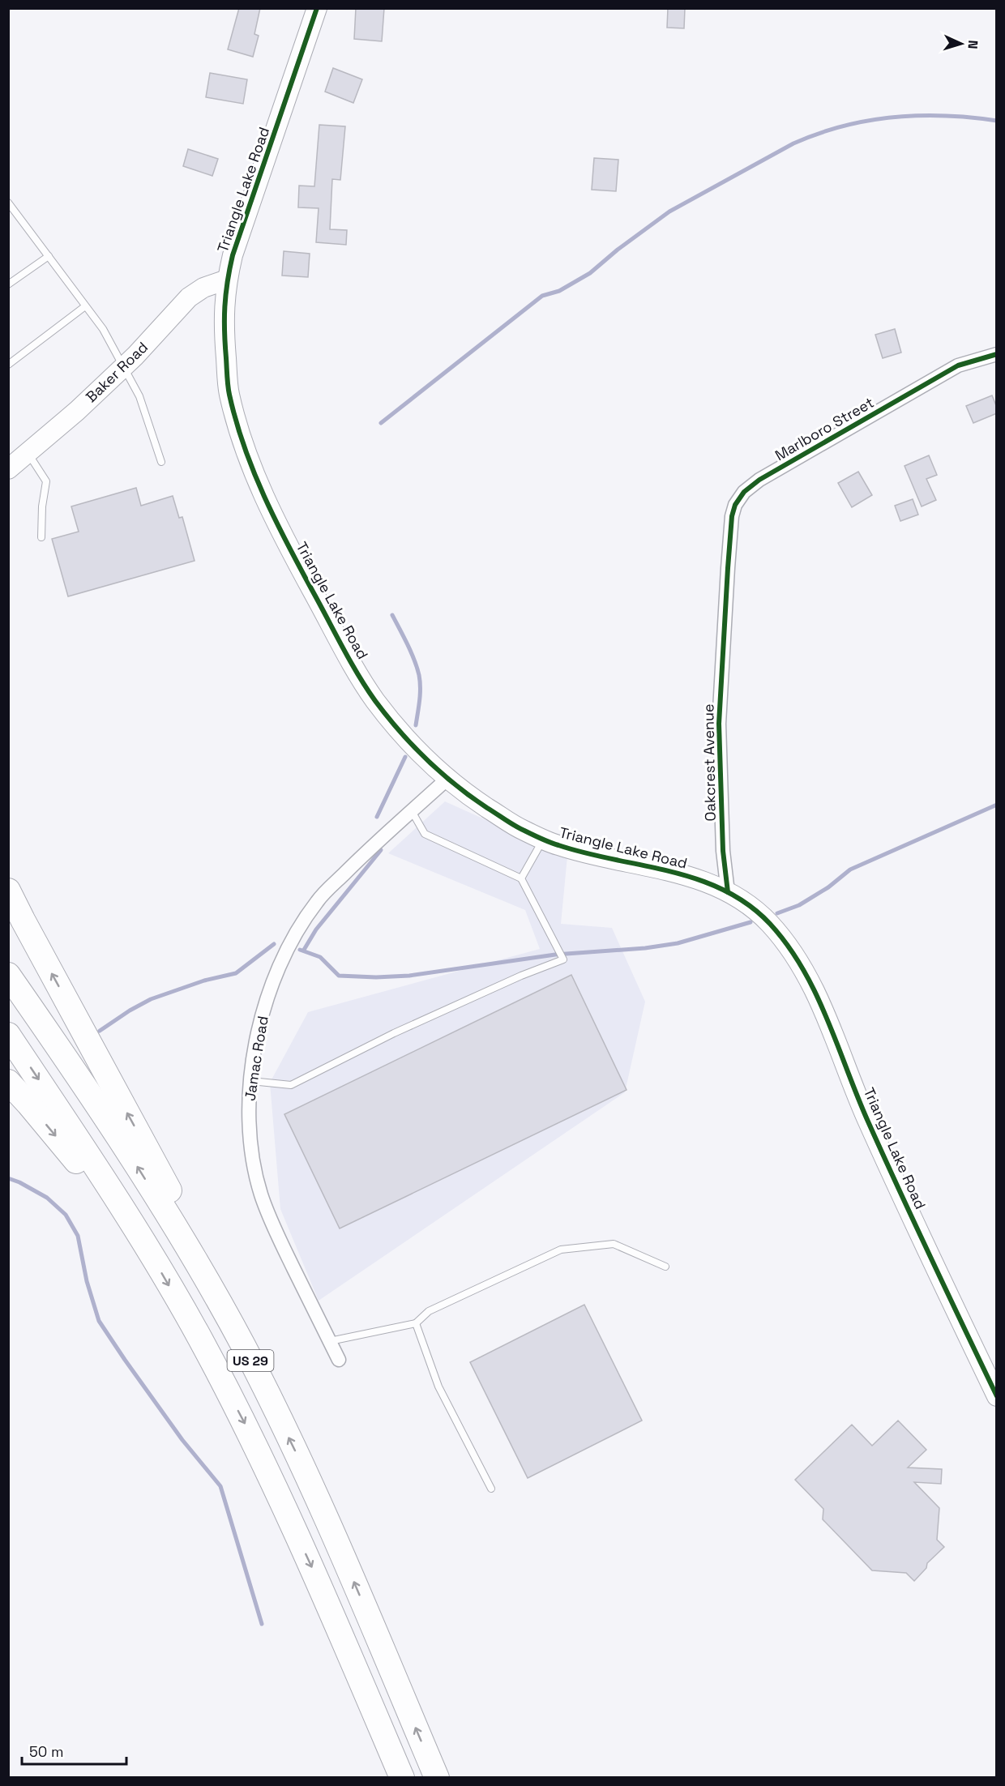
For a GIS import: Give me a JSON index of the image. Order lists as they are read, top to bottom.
{
  "streets": {
    "highway": ["US 29"],
    "street": [
      "Triangle Lake Road",
      "Baker Road",
      "Marlboro Street",
      "Oakcrest Avenue",
      "Jamac Road"
    ]
  },
  "crossings": [
    ["Triangle Lake Road", "Baker Road"],
    ["Triangle Lake Road", "Oakcrest Avenue"],
    ["Triangle Lake Road", "Jamac Road"],
    ["Marlboro Street", "Oakcrest Avenue"]
  ],
  "scale_bar": "50 m",
  "north": "right"
}
